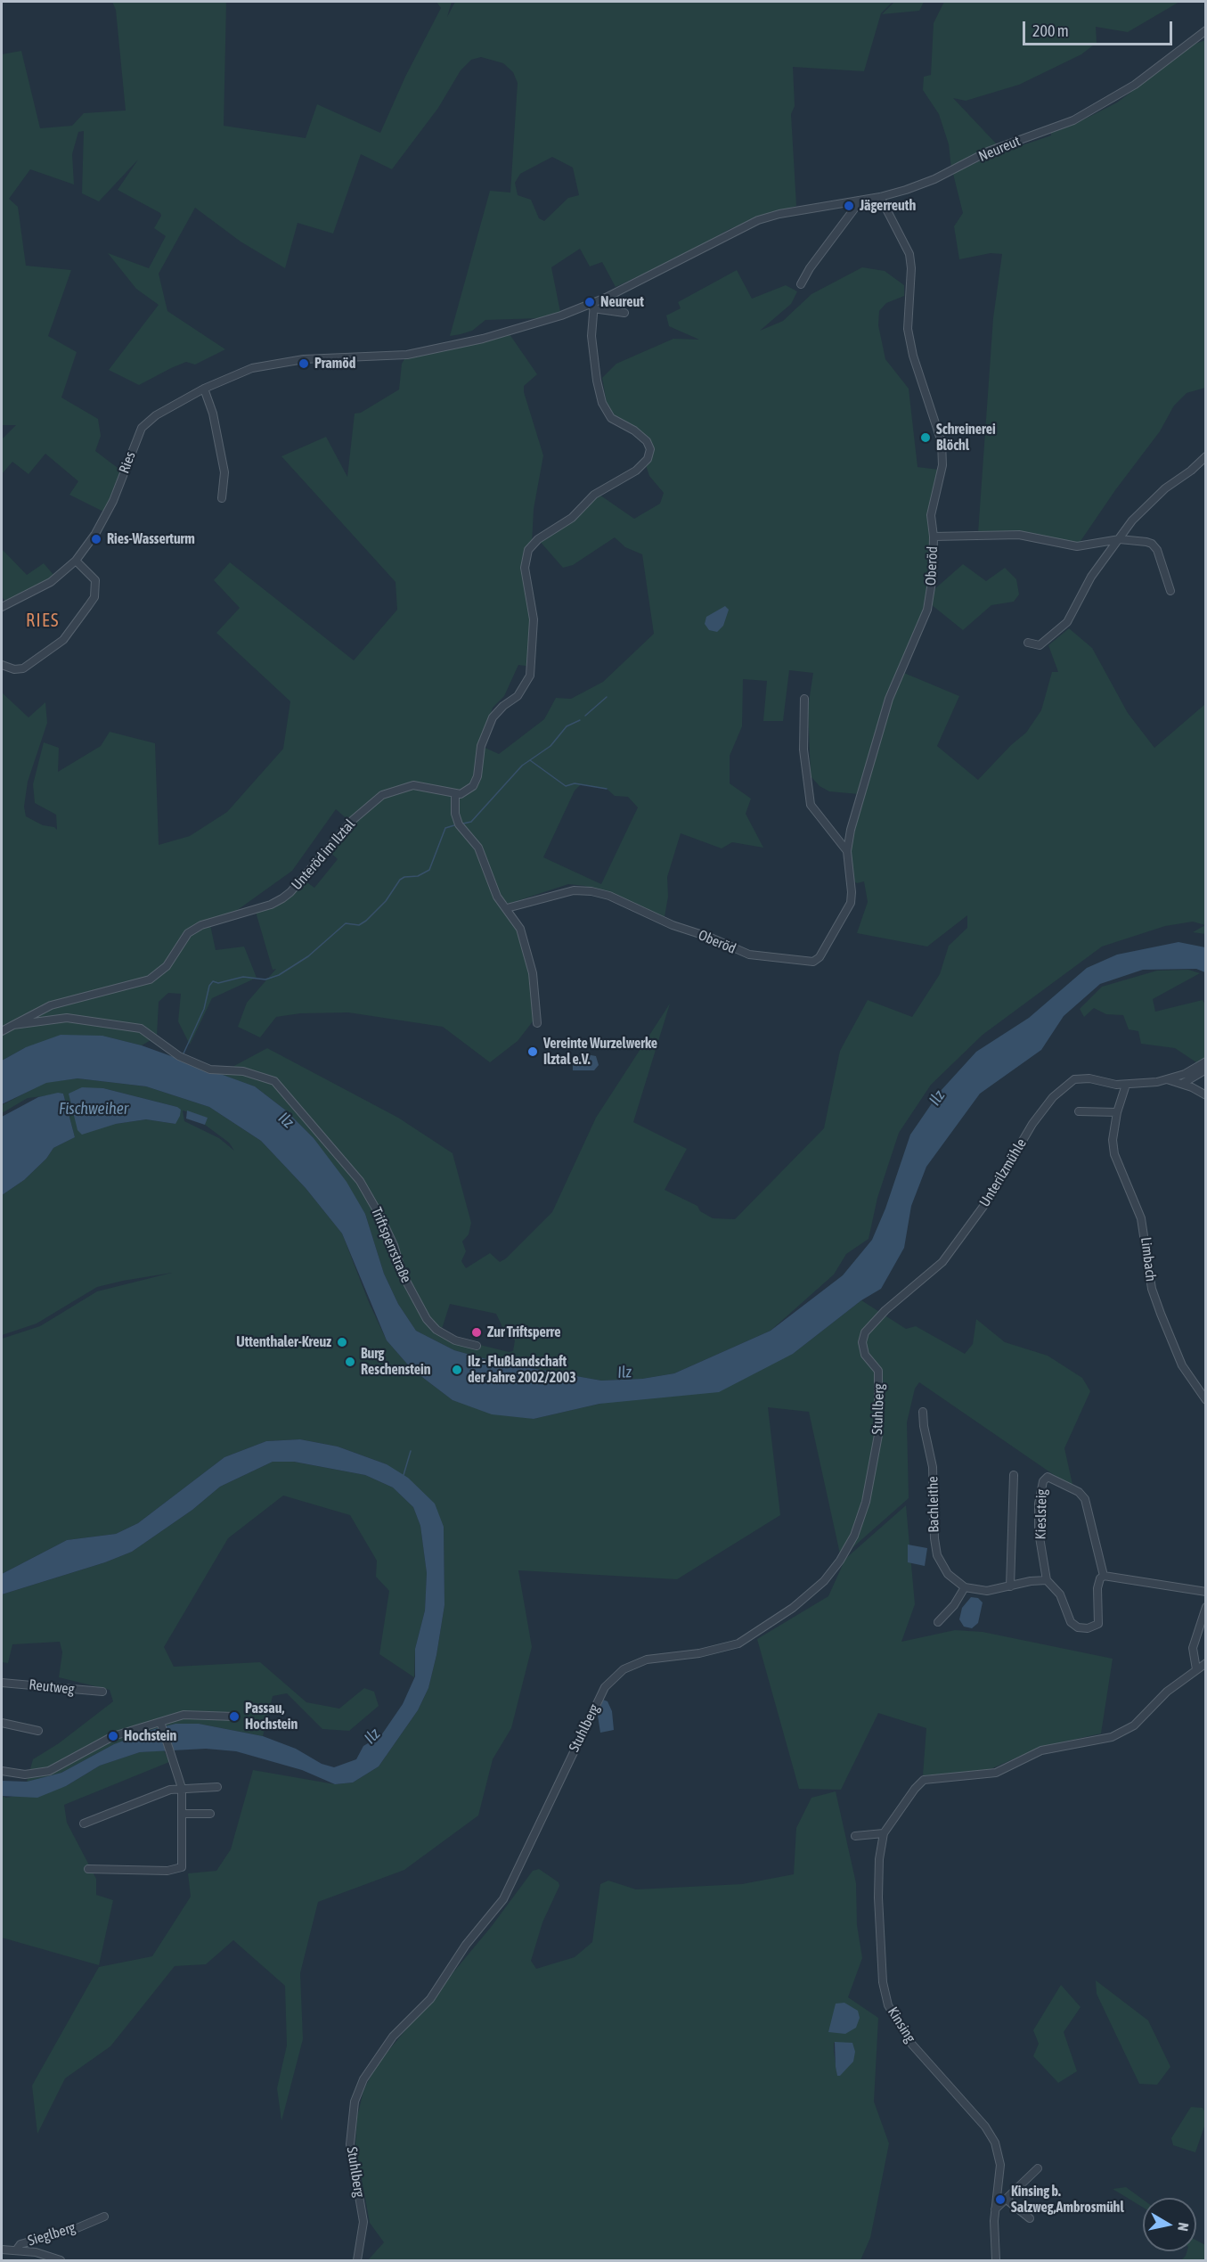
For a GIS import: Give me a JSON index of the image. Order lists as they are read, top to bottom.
{
  "streets": {
    "street": [
      "Neureut",
      "Ries",
      "Oberöd",
      "Unteröd im Ilztal",
      "Unterilzmühle",
      "Triftsperrstraße",
      "Limbach",
      "Stuhlberg",
      "Bachleithe",
      "Kieslsteig",
      "Reutweg",
      "Kinsing",
      "Sieglberg"
    ]
  },
  "crossings": [
    ["Neureut", "Ries"],
    ["Unteröd im Ilztal", "Triftsperrstraße"],
    ["Unterilzmühle", "Limbach"],
    ["Unterilzmühle", "Stuhlberg"]
  ],
  "districts": ["RIES"],
  "water": ["Ilz", "Fischweiher"],
  "places": [
    "Jägerreuth",
    "Neureut",
    "Pramöd",
    "Schreinerei Blöchl",
    "Ries-Wasserturm",
    "Vereinte Wurzelwerke Ilztal e.V.",
    "Zur Triftsperre",
    "Uttenthaler-Kreuz",
    "Burg Reschenstein",
    "Ilz - Flußlandschaft der Jahre 2002/2003",
    "Passau, Hochstein",
    "Hochstein",
    "Kinsing b. Salzweg,Ambrosmühl"
  ],
  "scale_bar": "200 m",
  "north": "right"
}
